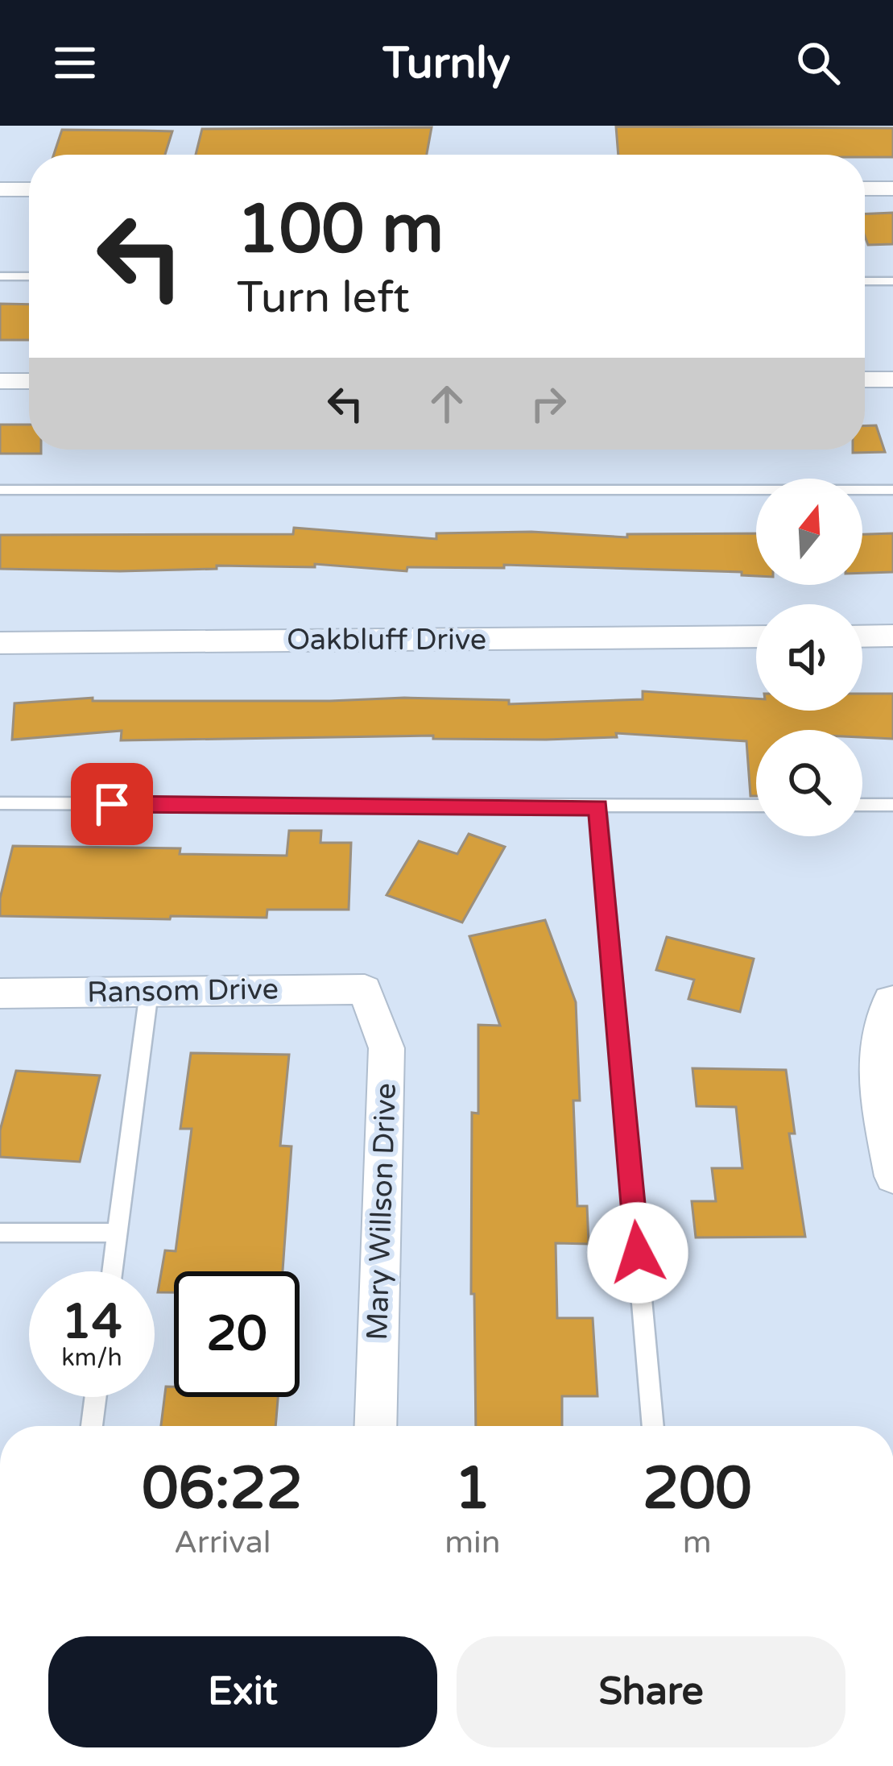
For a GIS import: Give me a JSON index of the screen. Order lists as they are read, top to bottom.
{
  "streets": {
    "street": ["Oakbluff Drive", "Ransom Drive", "Mary Willson Drive"]
  },
  "crossings": [
    ["Ransom Drive", "Mary Willson Drive"]
  ],
  "north": "top",
  "page": {
    "header": "Turnly",
    "turn": ["100 m", "Turn left"],
    "speed": "14 km/h",
    "limit": "20",
    "eta": [
      "06:22",
      "Arrival",
      "1",
      "min",
      "200",
      "m"
    ],
    "buttons": ["Exit", "Share"]
  }
}
